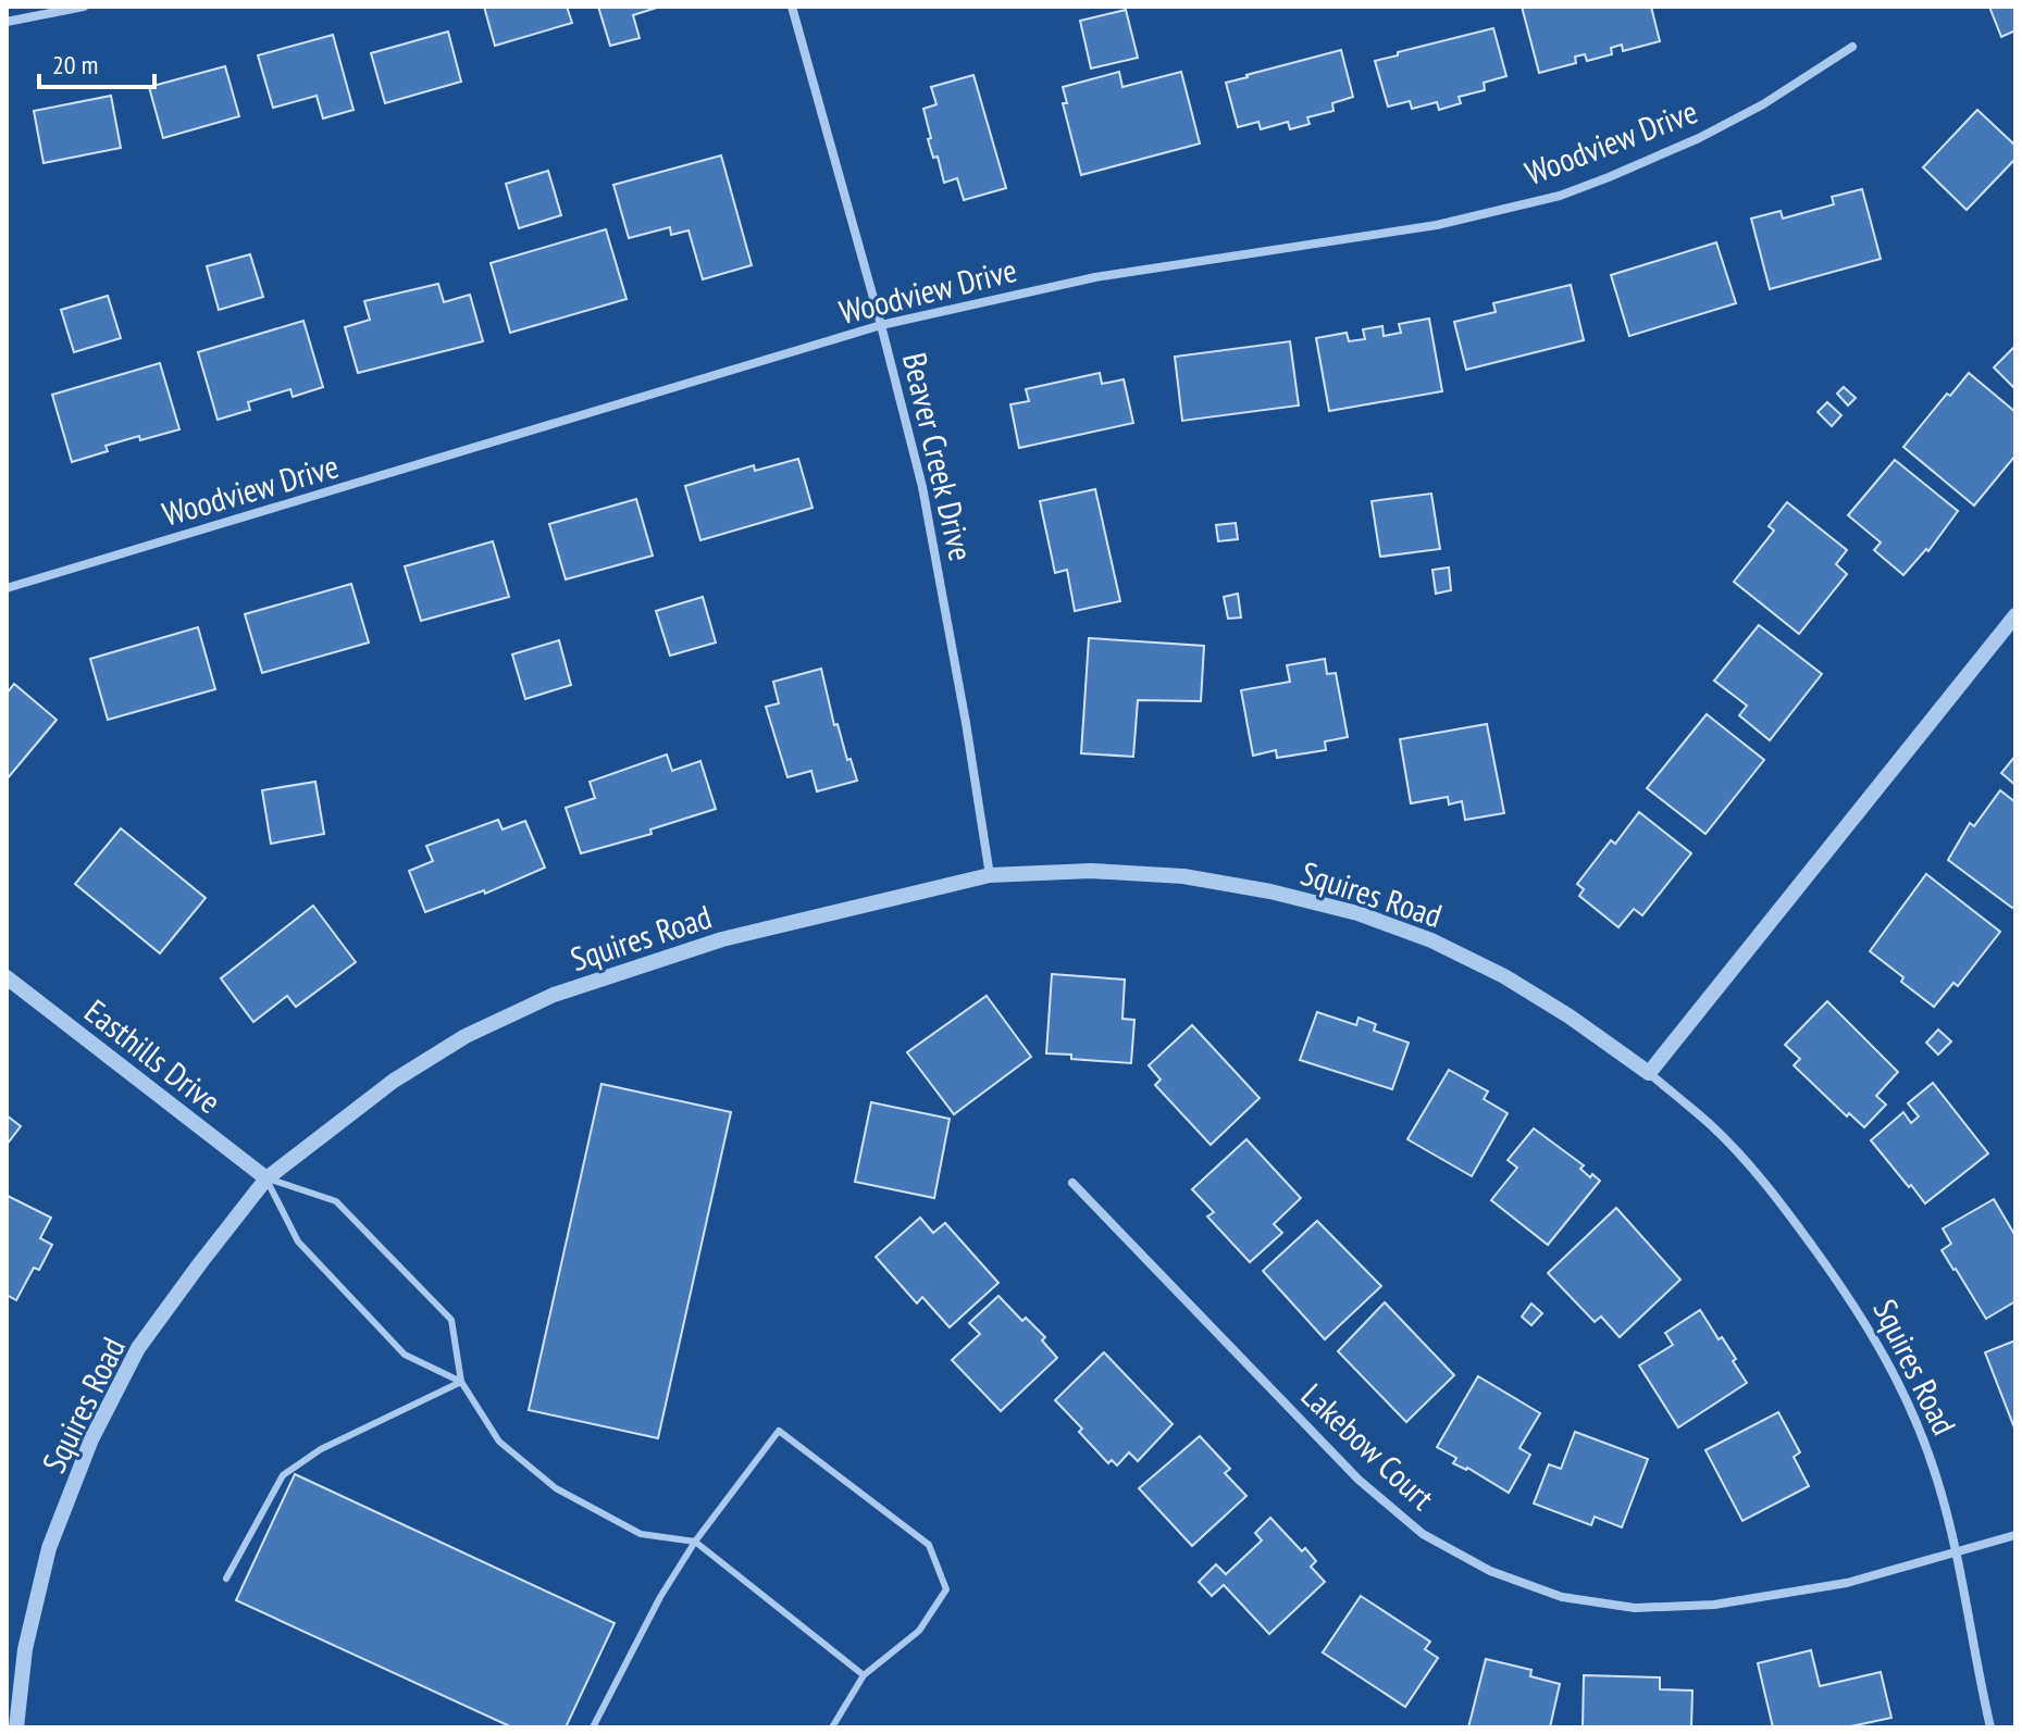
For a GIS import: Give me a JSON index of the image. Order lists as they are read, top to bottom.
{
  "streets": {
    "street": [
      "Woodview Drive",
      "Beaver Creek Drive",
      "Squires Road",
      "Easthills Drive",
      "Lakebow Court"
    ]
  },
  "crossings": [
    ["Woodview Drive", "Beaver Creek Drive"],
    ["Beaver Creek Drive", "Squires Road"],
    ["Squires Road", "Easthills Drive"],
    ["Squires Road", "Lakebow Court"]
  ],
  "scale_bar": "20 m"
}
